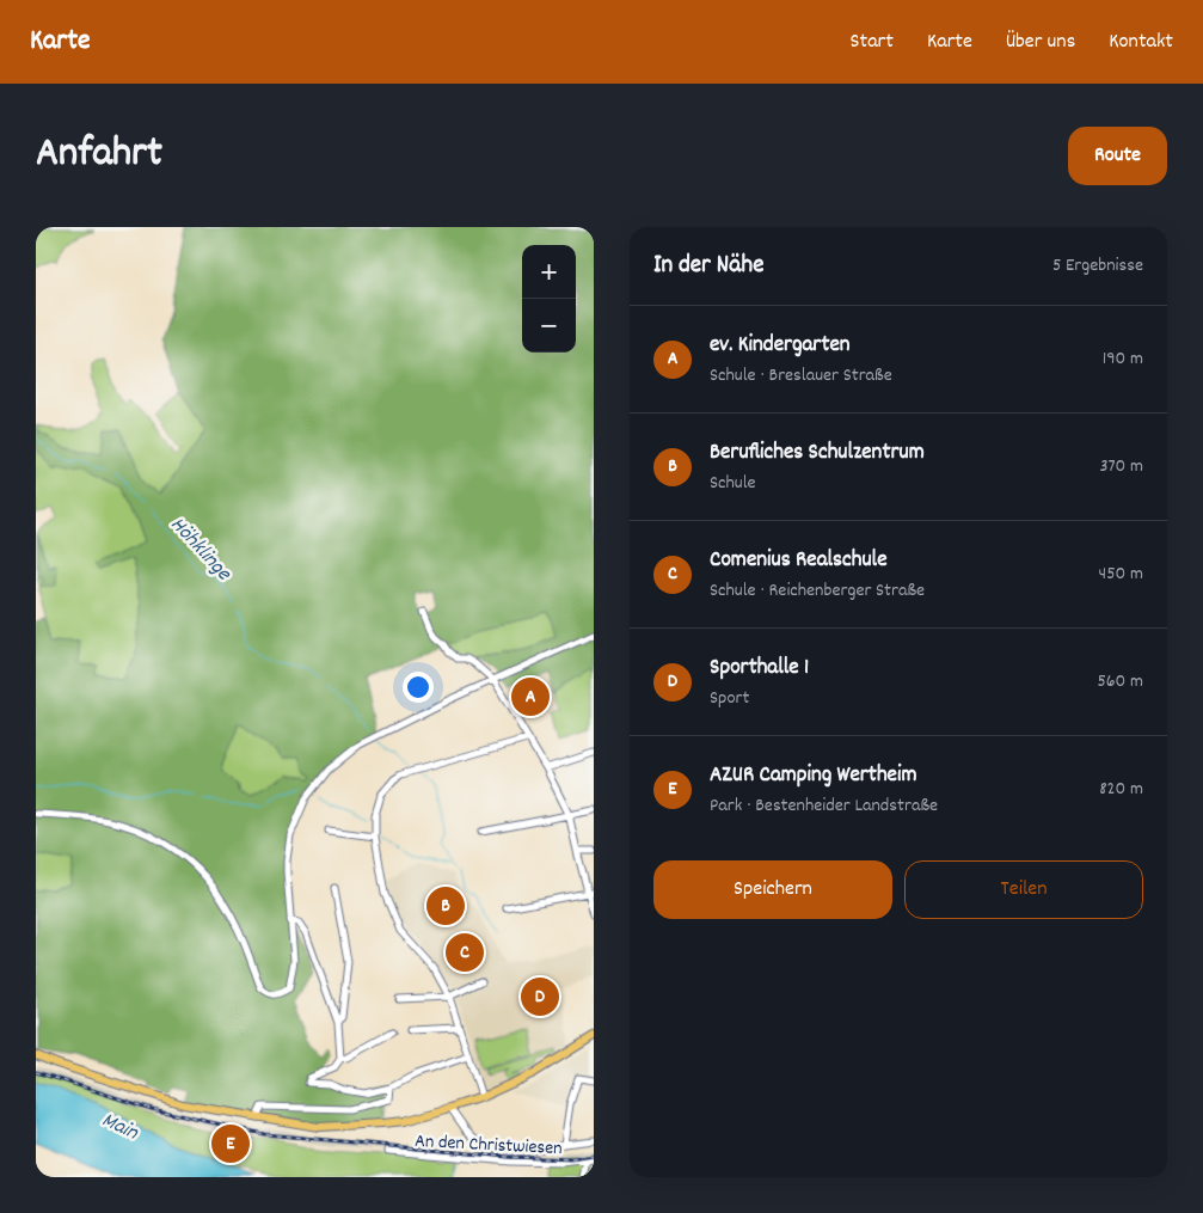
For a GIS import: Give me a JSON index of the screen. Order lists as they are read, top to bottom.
{
  "streets": {
    "street": ["An den Christwiesen"]
  },
  "water": ["Höhklinge", "Main"],
  "page": {
    "header": "Karte",
    "nav": [
      "Start",
      "Karte",
      "Über uns",
      "Kontakt"
    ],
    "title": "Anfahrt",
    "buttons": [
      "Route",
      ["Speichern", "Teilen"]
    ],
    "heading": ["In der Nähe", "5 Ergebnisse"],
    "map_buttons": ["+", "−"],
    "list": [
      {
        "mark": "A",
        "name": "ev. Kindergarten",
        "note": "Schule · Breslauer Straße",
        "value": "190 m"
      },
      {
        "mark": "B",
        "name": "Berufliches Schulzentrum",
        "note": "Schule",
        "value": "370 m"
      },
      {
        "mark": "C",
        "name": "Comenius Realschule",
        "note": "Schule · Reichenberger Straße",
        "value": "450 m"
      },
      {
        "mark": "D",
        "name": "Sporthalle 1",
        "note": "Sport",
        "value": "560 m"
      },
      {
        "mark": "E",
        "name": "AZUR Camping Wertheim",
        "note": "Park · Bestenheider Landstraße",
        "value": "820 m"
      }
    ],
    "pins": [
      "A",
      "B",
      "C",
      "D",
      "E"
    ]
  }
}
